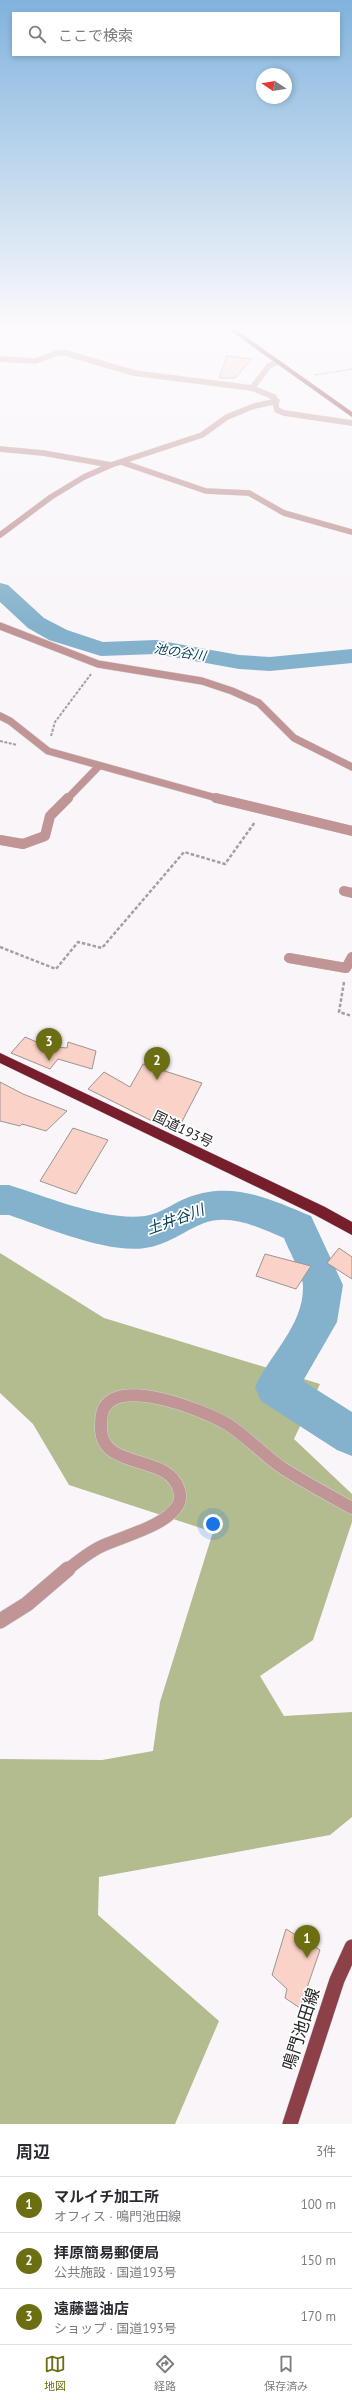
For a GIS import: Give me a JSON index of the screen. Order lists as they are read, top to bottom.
{
  "streets": {
    "highway": ["国道193号"],
    "main road": ["鳴門池田線"]
  },
  "water": ["池の谷川", "土井谷川"],
  "north": "left",
  "page": {
    "search": "ここで検索",
    "pins": ["3", "2", "1"],
    "heading": ["周辺", "3件"],
    "list": [
      {
        "mark": "1",
        "name": "マルイチ加工所",
        "note": "オフィス · 鳴門池田線",
        "value": "100 m"
      },
      {
        "mark": "2",
        "name": "拝原簡易郵便局",
        "note": "公共施設 · 国道193号",
        "value": "150 m"
      },
      {
        "mark": "3",
        "name": "遠藤醤油店",
        "note": "ショップ · 国道193号",
        "value": "170 m"
      }
    ],
    "nav": ["地図", "経路", "保存済み"]
  }
}
